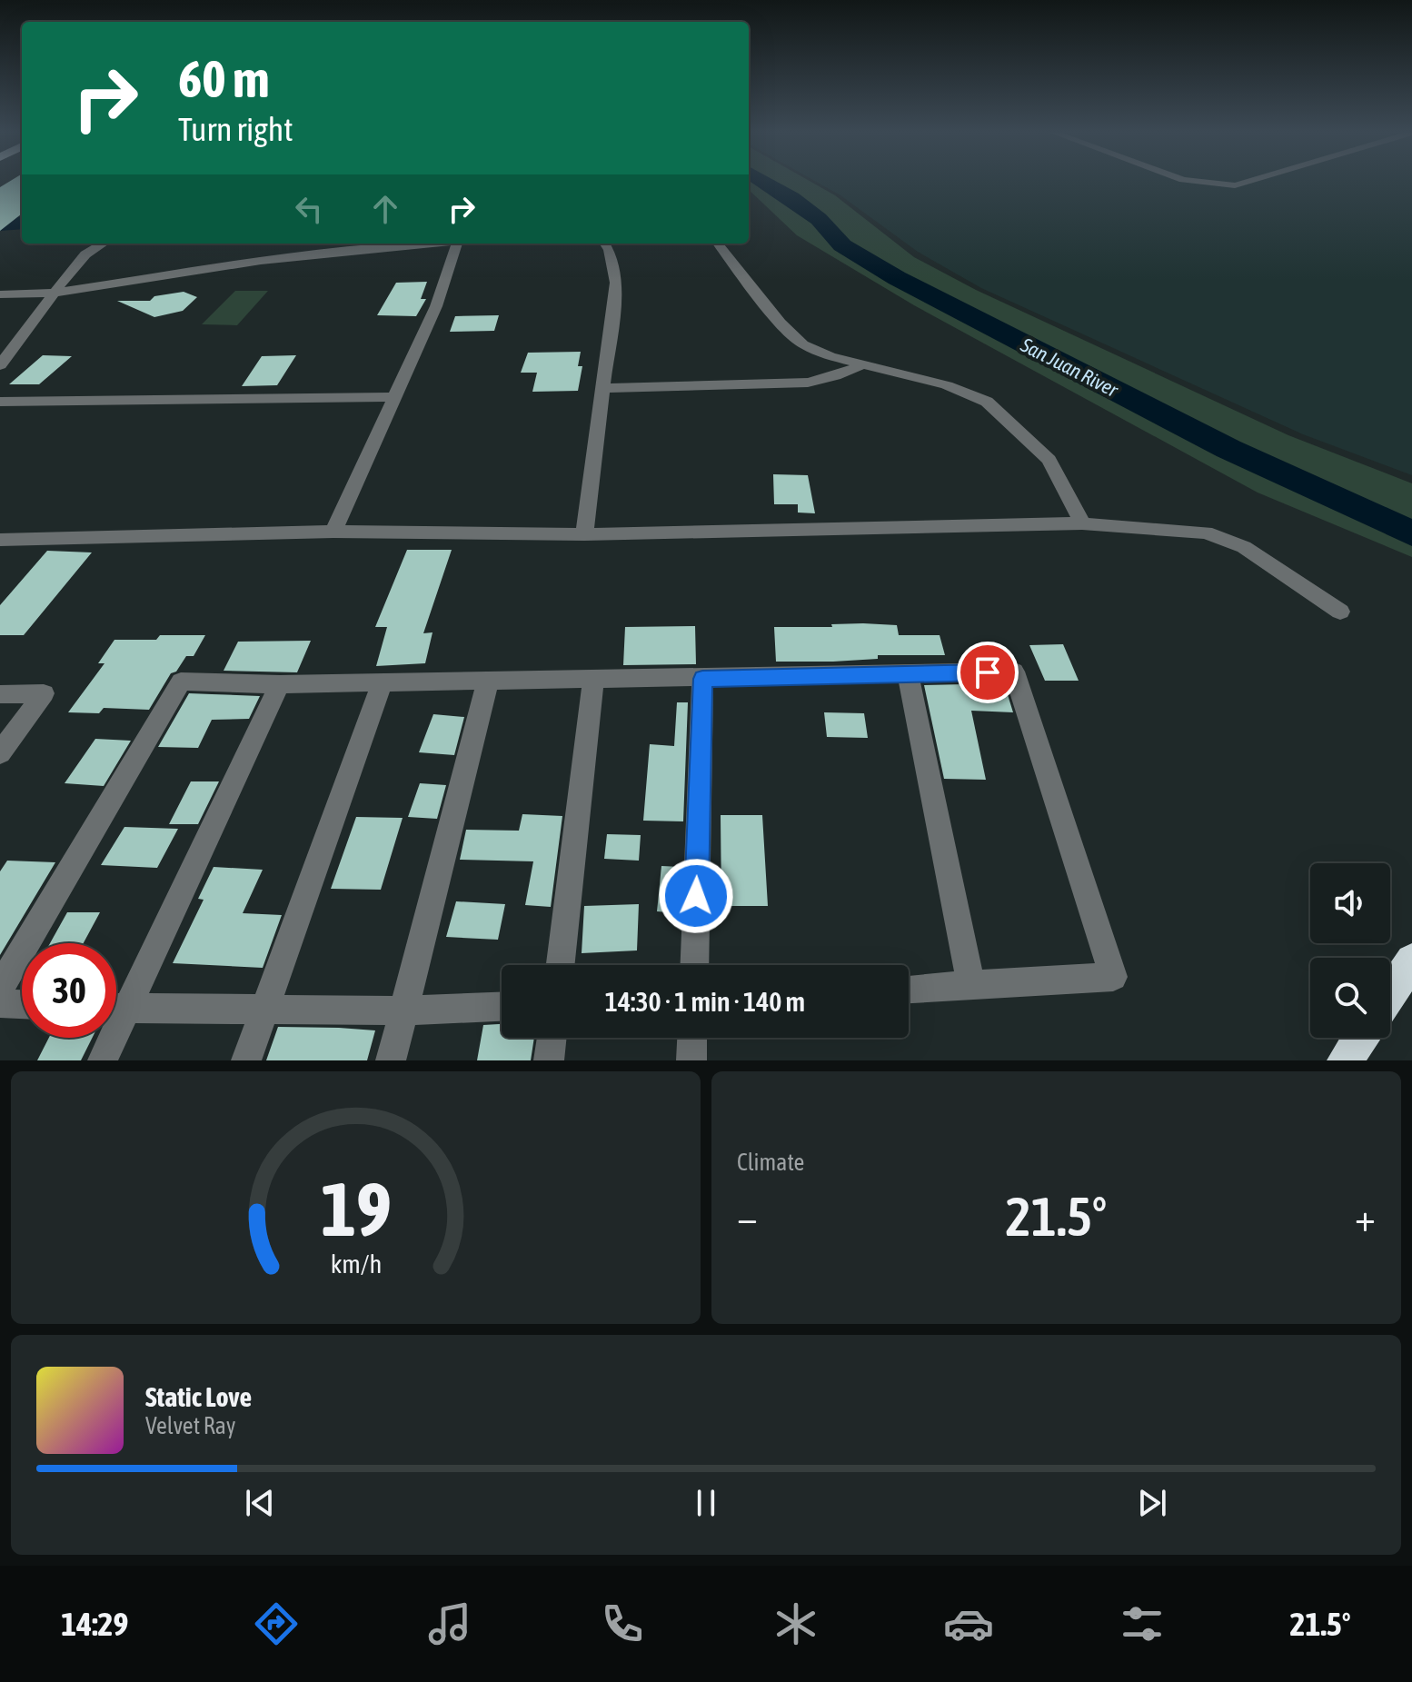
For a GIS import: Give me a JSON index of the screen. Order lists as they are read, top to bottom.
{
  "water": ["San Juan River"],
  "page": {
    "turn": ["60 m", "Turn right"],
    "limit": "30",
    "trip": "14:30 · 1 min · 140 m",
    "tile": "Climate",
    "heat": ["−", "21.5°", "+"],
    "song": ["Static Love", "Velvet Ray"],
    "tabs": ["14:29", "21.5°"],
    "gauge": ["19", "km/h"]
  }
}
